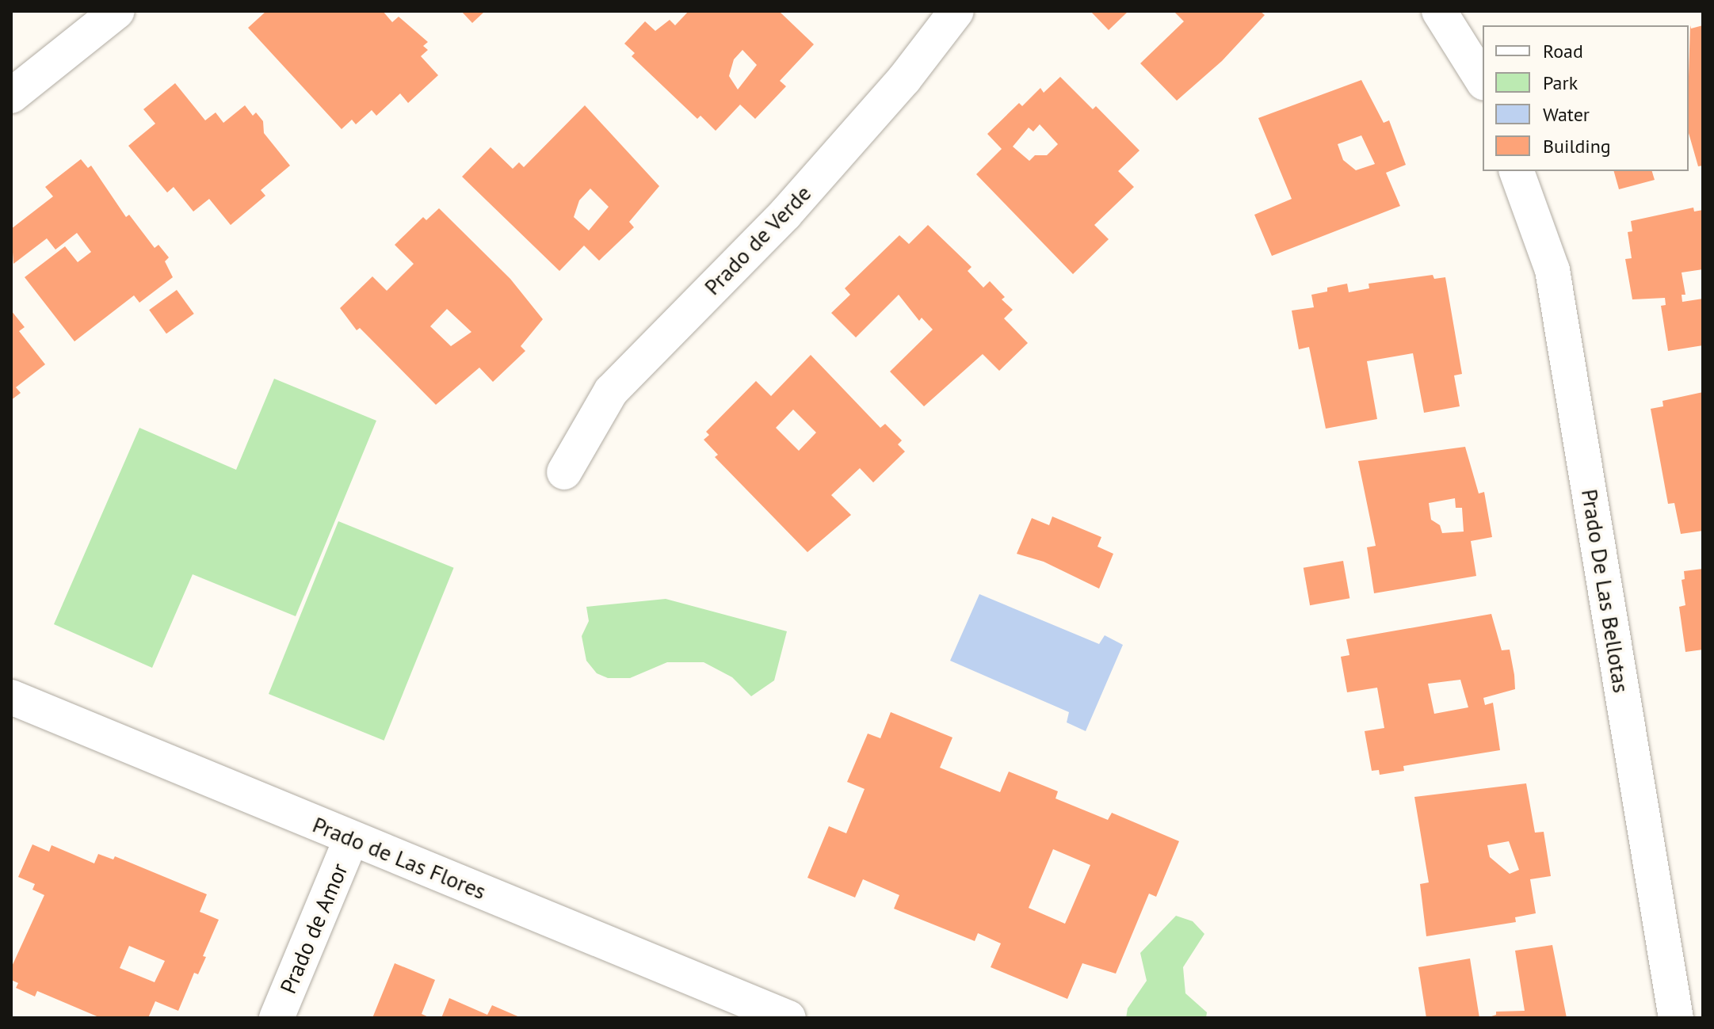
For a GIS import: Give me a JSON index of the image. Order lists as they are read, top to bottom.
{
  "streets": {
    "street": [
      "Prado de Verde",
      "Prado De Las Bellotas",
      "Prado de Las Flores",
      "Prado de Amor"
    ]
  },
  "crossings": [
    ["Prado de Las Flores", "Prado de Amor"]
  ],
  "legend": [
    "Road",
    "Park",
    "Water",
    "Building"
  ]
}
